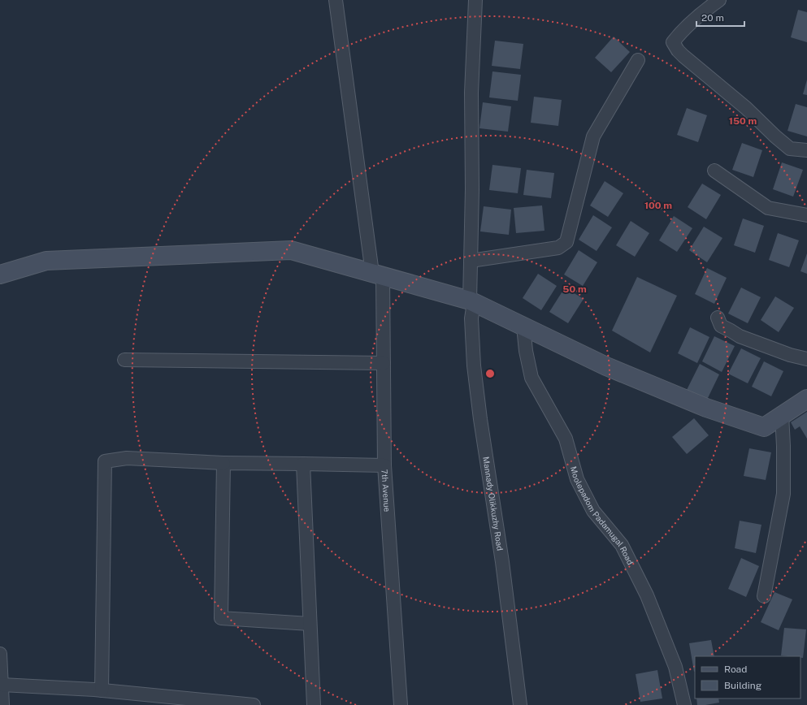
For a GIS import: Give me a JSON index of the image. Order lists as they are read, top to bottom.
{
  "streets": {
    "street": ["7th Avenue", "Mannady Olikkuzhy Road", "Moolepadom Padamugal Road"]
  },
  "legend": ["Road", "Building"],
  "scale_bar": "20 m",
  "rings": ["150 m", "100 m", "50 m"]
}
